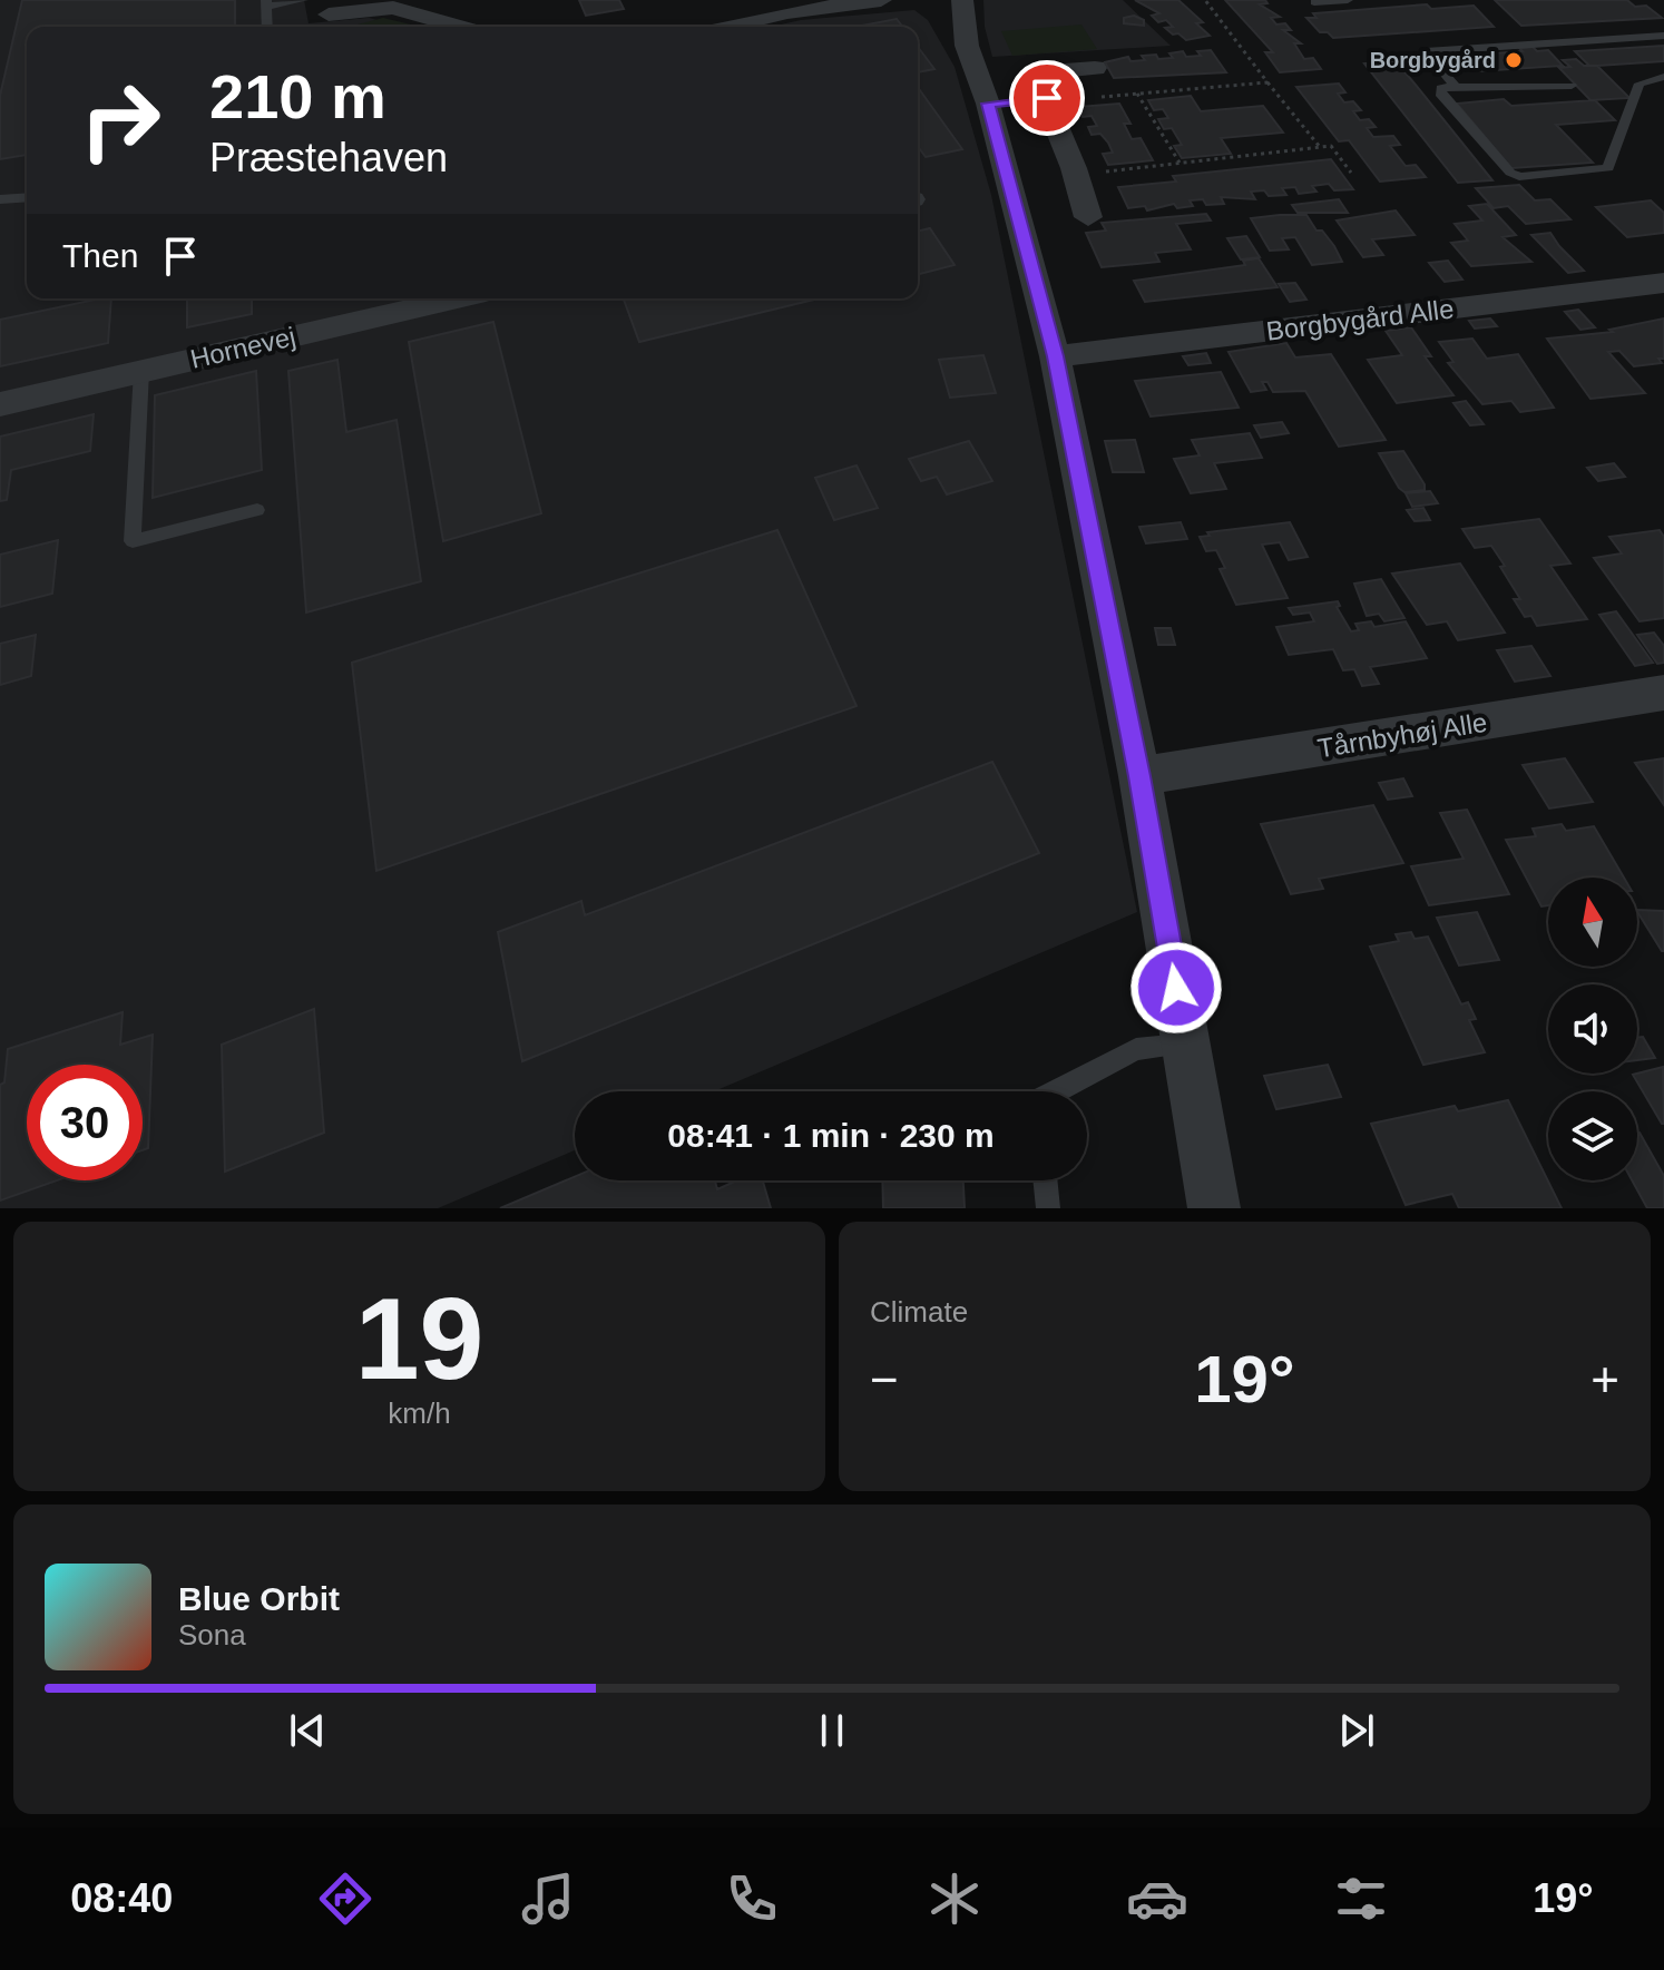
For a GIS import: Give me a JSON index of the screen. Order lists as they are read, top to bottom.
{
  "streets": {
    "street": ["Borgbygård Alle", "Hornevej", "Tårnbyhøj Alle"]
  },
  "places": ["Borgbygård"],
  "north": "top",
  "page": {
    "turn": ["210 m", "Præstehaven"],
    "then": "Then",
    "limit": "30",
    "trip": "08:41 · 1 min · 230 m",
    "tile": [
      ["19", "km/h"],
      "Climate"
    ],
    "heat": ["−", "19°", "+"],
    "song": ["Blue Orbit", "Sona"],
    "tabs": ["08:40", "19°"]
  }
}
